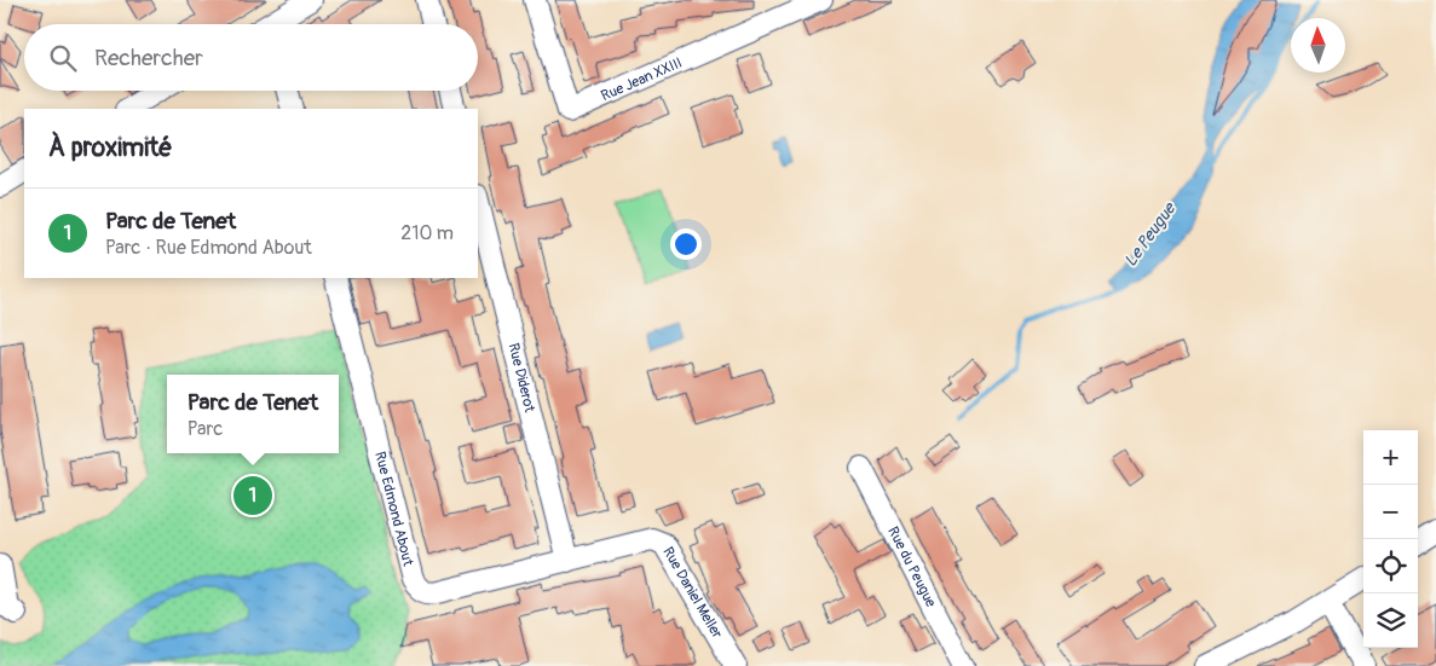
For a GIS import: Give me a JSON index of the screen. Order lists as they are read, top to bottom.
{
  "streets": {
    "street": [
      "Rue Jean XXIII",
      "Rue Diderot",
      "Rue Edmond About",
      "Rue du Peugue",
      "Rue Daniel Meller"
    ]
  },
  "crossings": [
    ["Rue Diderot", "Rue Edmond About"],
    ["Rue Diderot", "Rue Daniel Meller"],
    ["Rue Edmond About", "Rue Daniel Meller"]
  ],
  "water": ["Le Peugue"],
  "north": "top",
  "page": {
    "search": "Rechercher",
    "heading": "À proximité",
    "list": [
      {
        "mark": "1",
        "name": "Parc de Tenet",
        "note": "Parc · Rue Edmond About",
        "value": "210 m"
      }
    ],
    "popup": ["Parc de Tenet", "Parc"],
    "map_buttons": ["+", "−"],
    "pins": "1"
  }
}
